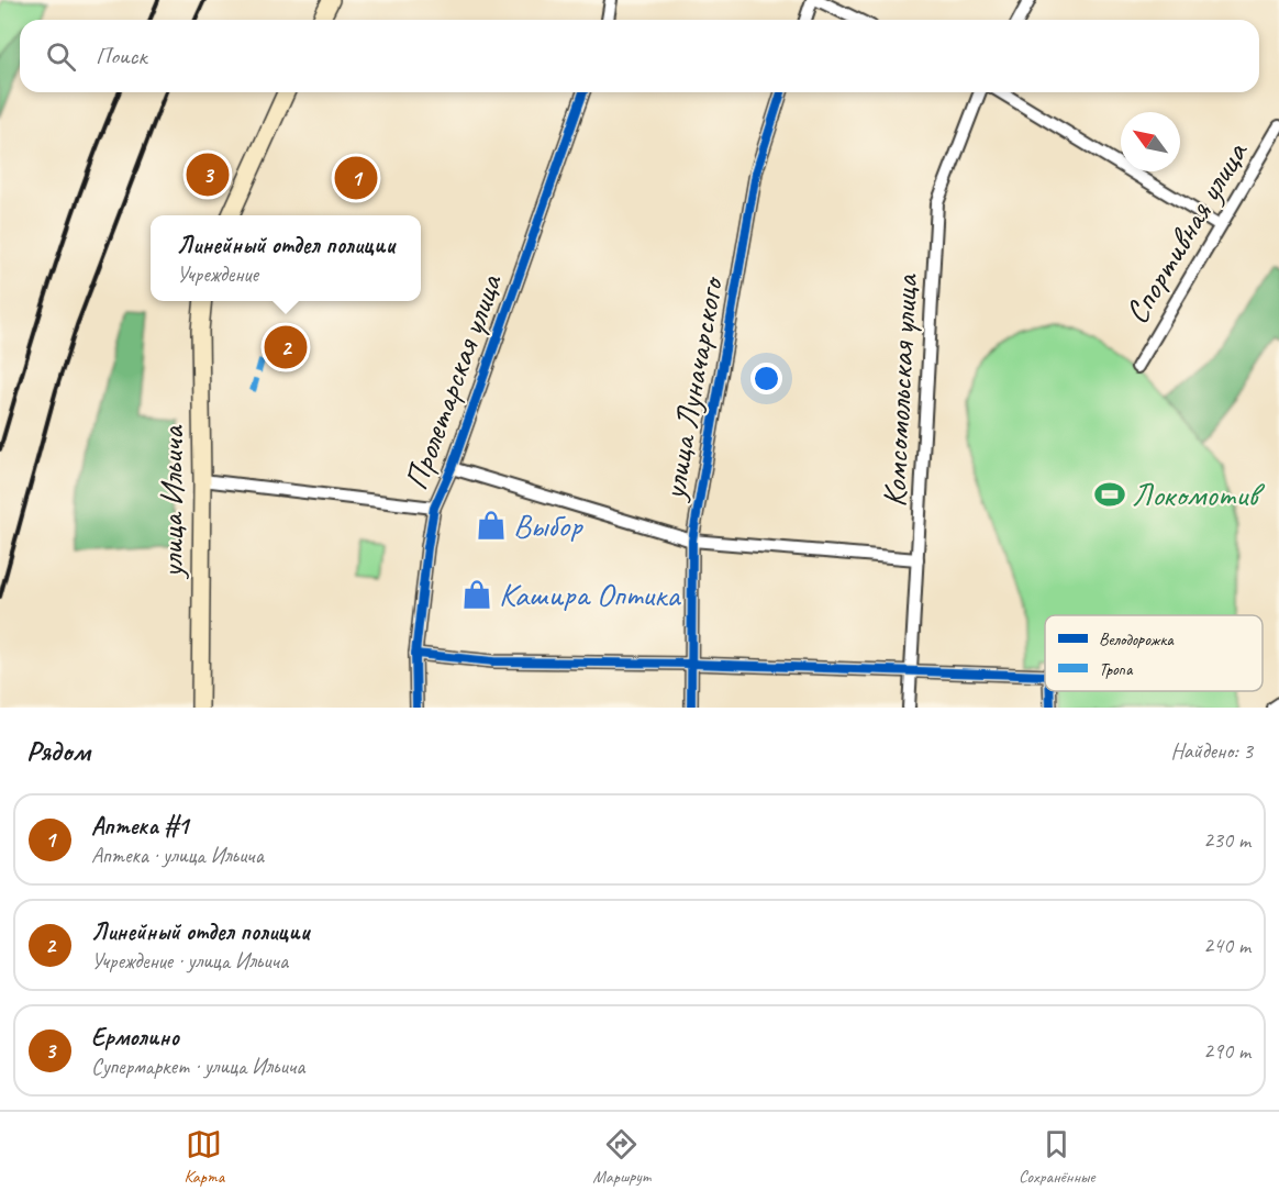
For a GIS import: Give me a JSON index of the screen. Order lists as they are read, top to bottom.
{
  "streets": {
    "main road": ["улица Ильича"],
    "street": [
      "Спортивная улица",
      "Пролетарская улица",
      "улица Луначарского",
      "Комсомольская улица"
    ]
  },
  "places": {
    "sports": ["Локомотив"],
    "shop": ["Выбор", "Кашира Оптика"]
  },
  "legend": ["Велодорожка", "Тропа"],
  "north": "top left",
  "page": {
    "search": "Поиск",
    "pins": ["3", "1", "2"],
    "popup": ["Линейный отдел полиции", "Учреждение"],
    "heading": ["Рядом", "Найдено: 3"],
    "list": [
      {
        "mark": "1",
        "name": "Аптека #1",
        "note": "Аптека · улица Ильича",
        "value": "230 m"
      },
      {
        "mark": "2",
        "name": "Линейный отдел полиции",
        "note": "Учреждение · улица Ильича",
        "value": "240 m"
      },
      {
        "mark": "3",
        "name": "Ермолино",
        "note": "Супермаркет · улица Ильича",
        "value": "290 m"
      }
    ],
    "nav": ["Карта", "Маршрут", "Сохранённые"]
  }
}
